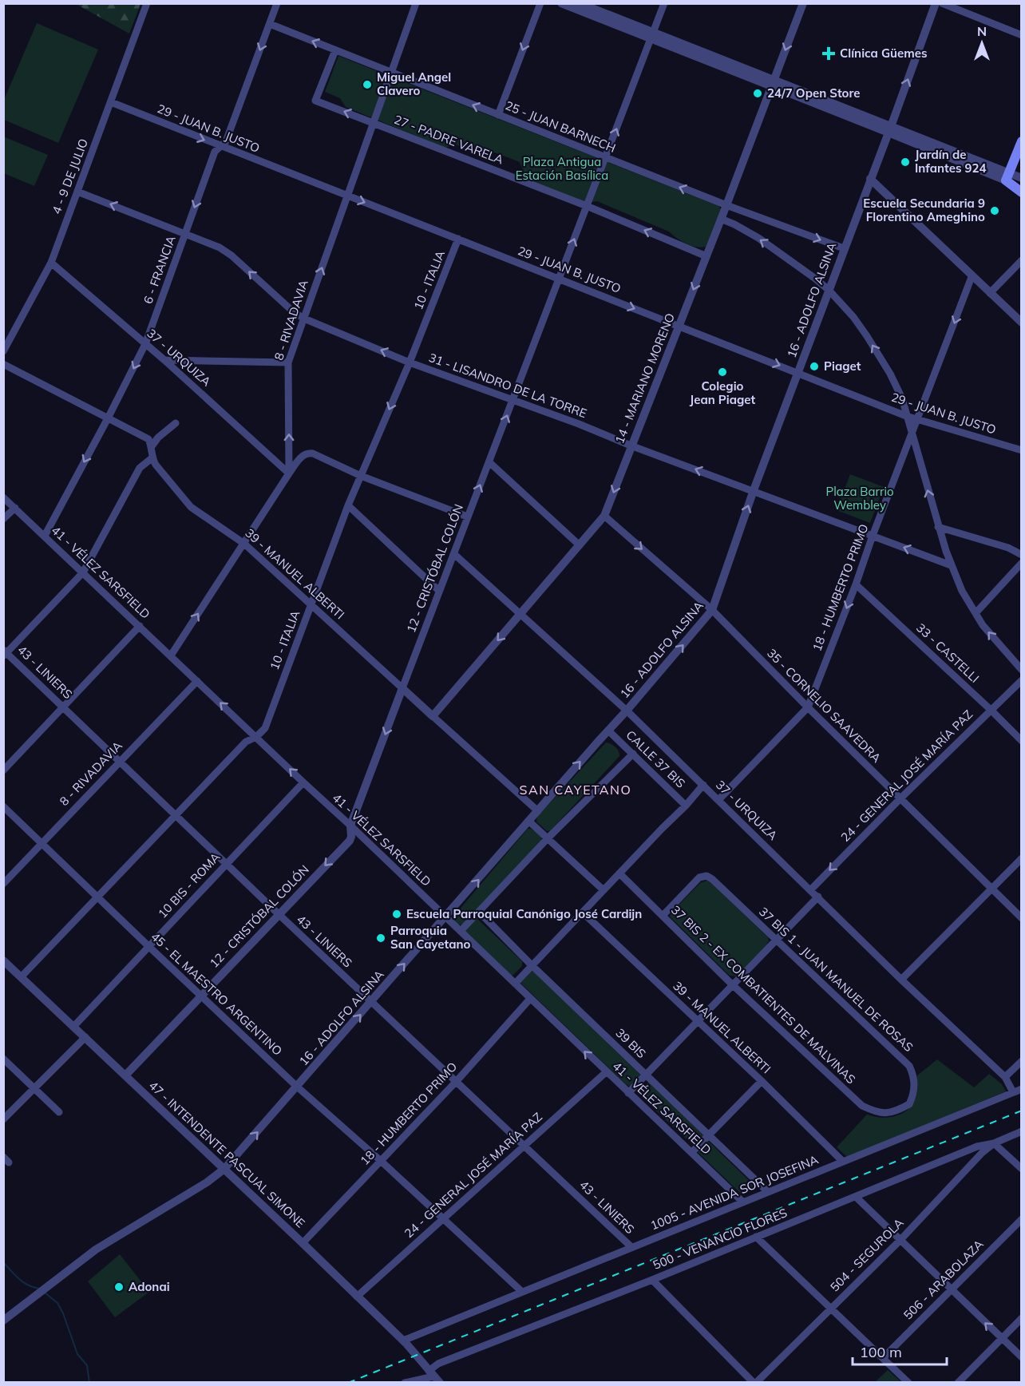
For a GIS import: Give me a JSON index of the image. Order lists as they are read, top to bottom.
{
  "streets": {
    "street": [
      "25 - JUAN BARNECH",
      "29 - JUAN B. JUSTO",
      "27 - PADRE VARELA",
      "4 - 9 DE JULIO",
      "6 - FRANCIA",
      "10 - ITALIA",
      "16 - ADOLFO ALSINA",
      "8 - RIVADAVIA",
      "37 - URQUIZA",
      "14 - MARIANO MORENO",
      "31 - LISANDRO DE LA TORRE",
      "12 - CRISTÓBAL COLÓN",
      "41 - VÉLEZ SARSFIELD",
      "39 - MANUEL ALBERTI",
      "18 - HUMBERTO PRIMO",
      "33 - CASTELLI",
      "43 - LINIERS",
      "35 - CORNELIO SAAVEDRA",
      "CALLE 37 BIS",
      "24 - GENERAL JOSÉ MARÍA PAZ",
      "10 BIS - ROMA",
      "37 BIS 1 - JUAN MANUEL DE ROSAS",
      "45 - EL MAESTRO ARGENTINO",
      "37 BIS 2 - EX COMBATIENTES DE MALVINAS",
      "39 BIS",
      "47 - INTENDENTE PASCUAL SIMONE",
      "1005 - AVENIDA SOR JOSEFINA",
      "500 - VENANCIO FLORES",
      "504 - SEGUROLA",
      "506 - ARABOLAZA"
    ]
  },
  "crossings": [
    ["25 - JUAN BARNECH", "27 - PADRE VARELA"],
    ["25 - JUAN BARNECH", "6 - FRANCIA"],
    ["25 - JUAN BARNECH", "16 - ADOLFO ALSINA"],
    ["25 - JUAN BARNECH", "8 - RIVADAVIA"],
    ["25 - JUAN BARNECH", "14 - MARIANO MORENO"],
    ["25 - JUAN BARNECH", "12 - CRISTÓBAL COLÓN"],
    ["29 - JUAN B. JUSTO", "4 - 9 DE JULIO"],
    ["29 - JUAN B. JUSTO", "6 - FRANCIA"],
    ["29 - JUAN B. JUSTO", "10 - ITALIA"],
    ["29 - JUAN B. JUSTO", "16 - ADOLFO ALSINA"],
    ["29 - JUAN B. JUSTO", "8 - RIVADAVIA"],
    ["29 - JUAN B. JUSTO", "14 - MARIANO MORENO"],
    ["29 - JUAN B. JUSTO", "12 - CRISTÓBAL COLÓN"],
    ["29 - JUAN B. JUSTO", "18 - HUMBERTO PRIMO"],
    ["27 - PADRE VARELA", "8 - RIVADAVIA"],
    ["27 - PADRE VARELA", "14 - MARIANO MORENO"],
    ["27 - PADRE VARELA", "12 - CRISTÓBAL COLÓN"],
    ["4 - 9 DE JULIO", "37 - URQUIZA"],
    ["4 - 9 DE JULIO", "31 - LISANDRO DE LA TORRE"],
    ["6 - FRANCIA", "37 - URQUIZA"],
    ["6 - FRANCIA", "31 - LISANDRO DE LA TORRE"],
    ["6 - FRANCIA", "41 - VÉLEZ SARSFIELD"],
    ["10 - ITALIA", "31 - LISANDRO DE LA TORRE"],
    ["10 - ITALIA", "41 - VÉLEZ SARSFIELD"],
    ["10 - ITALIA", "39 - MANUEL ALBERTI"],
    ["10 - ITALIA", "43 - LINIERS"],
    ["10 - ITALIA", "45 - EL MAESTRO ARGENTINO"],
    ["10 - ITALIA", "47 - INTENDENTE PASCUAL SIMONE"],
    ["16 - ADOLFO ALSINA", "37 - URQUIZA"],
    ["16 - ADOLFO ALSINA", "31 - LISANDRO DE LA TORRE"],
    ["16 - ADOLFO ALSINA", "41 - VÉLEZ SARSFIELD"],
    ["16 - ADOLFO ALSINA", "39 - MANUEL ALBERTI"],
    ["16 - ADOLFO ALSINA", "43 - LINIERS"],
    ["16 - ADOLFO ALSINA", "35 - CORNELIO SAAVEDRA"],
    ["16 - ADOLFO ALSINA", "CALLE 37 BIS"],
    ["16 - ADOLFO ALSINA", "45 - EL MAESTRO ARGENTINO"],
    ["16 - ADOLFO ALSINA", "47 - INTENDENTE PASCUAL SIMONE"],
    ["8 - RIVADAVIA", "37 - URQUIZA"],
    ["8 - RIVADAVIA", "31 - LISANDRO DE LA TORRE"],
    ["8 - RIVADAVIA", "41 - VÉLEZ SARSFIELD"],
    ["8 - RIVADAVIA", "43 - LINIERS"],
    ["8 - RIVADAVIA", "45 - EL MAESTRO ARGENTINO"],
    ["37 - URQUIZA", "14 - MARIANO MORENO"],
    ["37 - URQUIZA", "12 - CRISTÓBAL COLÓN"],
    ["37 - URQUIZA", "18 - HUMBERTO PRIMO"],
    ["37 - URQUIZA", "24 - GENERAL JOSÉ MARÍA PAZ"],
    ["37 - URQUIZA", "1005 - AVENIDA SOR JOSEFINA"],
    ["14 - MARIANO MORENO", "31 - LISANDRO DE LA TORRE"],
    ["14 - MARIANO MORENO", "39 - MANUEL ALBERTI"],
    ["14 - MARIANO MORENO", "35 - CORNELIO SAAVEDRA"],
    ["31 - LISANDRO DE LA TORRE", "12 - CRISTÓBAL COLÓN"],
    ["31 - LISANDRO DE LA TORRE", "18 - HUMBERTO PRIMO"],
    ["12 - CRISTÓBAL COLÓN", "41 - VÉLEZ SARSFIELD"],
    ["12 - CRISTÓBAL COLÓN", "39 - MANUEL ALBERTI"],
    ["12 - CRISTÓBAL COLÓN", "43 - LINIERS"],
    ["12 - CRISTÓBAL COLÓN", "45 - EL MAESTRO ARGENTINO"],
    ["12 - CRISTÓBAL COLÓN", "47 - INTENDENTE PASCUAL SIMONE"],
    ["41 - VÉLEZ SARSFIELD", "18 - HUMBERTO PRIMO"],
    ["41 - VÉLEZ SARSFIELD", "24 - GENERAL JOSÉ MARÍA PAZ"],
    ["41 - VÉLEZ SARSFIELD", "10 BIS - ROMA"],
    ["41 - VÉLEZ SARSFIELD", "1005 - AVENIDA SOR JOSEFINA"],
    ["39 - MANUEL ALBERTI", "1005 - AVENIDA SOR JOSEFINA"],
    ["18 - HUMBERTO PRIMO", "33 - CASTELLI"],
    ["18 - HUMBERTO PRIMO", "43 - LINIERS"],
    ["18 - HUMBERTO PRIMO", "35 - CORNELIO SAAVEDRA"],
    ["18 - HUMBERTO PRIMO", "45 - EL MAESTRO ARGENTINO"],
    ["18 - HUMBERTO PRIMO", "47 - INTENDENTE PASCUAL SIMONE"],
    ["33 - CASTELLI", "24 - GENERAL JOSÉ MARÍA PAZ"],
    ["43 - LINIERS", "24 - GENERAL JOSÉ MARÍA PAZ"],
    ["43 - LINIERS", "10 BIS - ROMA"],
    ["43 - LINIERS", "1005 - AVENIDA SOR JOSEFINA"],
    ["35 - CORNELIO SAAVEDRA", "24 - GENERAL JOSÉ MARÍA PAZ"],
    ["24 - GENERAL JOSÉ MARÍA PAZ", "45 - EL MAESTRO ARGENTINO"],
    ["24 - GENERAL JOSÉ MARÍA PAZ", "47 - INTENDENTE PASCUAL SIMONE"],
    ["10 BIS - ROMA", "45 - EL MAESTRO ARGENTINO"],
    ["10 BIS - ROMA", "47 - INTENDENTE PASCUAL SIMONE"],
    ["37 BIS 1 - JUAN MANUEL DE ROSAS", "37 BIS 2 - EX COMBATIENTES DE MALVINAS"],
    ["45 - EL MAESTRO ARGENTINO", "1005 - AVENIDA SOR JOSEFINA"],
    ["39 BIS", "1005 - AVENIDA SOR JOSEFINA"],
    ["47 - INTENDENTE PASCUAL SIMONE", "1005 - AVENIDA SOR JOSEFINA"],
    ["47 - INTENDENTE PASCUAL SIMONE", "500 - VENANCIO FLORES"],
    ["500 - VENANCIO FLORES", "504 - SEGUROLA"]
  ],
  "one_way": [
    "29 - JUAN B. JUSTO",
    "27 - PADRE VARELA",
    "16 - ADOLFO ALSINA",
    "14 - MARIANO MORENO",
    "31 - LISANDRO DE LA TORRE"
  ],
  "districts": ["SAN CAYETANO"],
  "parks": ["Plaza Antigua Estación Basílica", "Plaza Barrio Wembley"],
  "places": {
    "health": ["Clínica Güemes"],
    "other": [
      "Miguel Angel Clavero",
      "24/7 Open Store",
      "Jardín de Infantes 924",
      "Escuela Secundaria 9 Florentino Ameghino",
      "Piaget",
      "Colegio Jean Piaget",
      "Escuela Parroquial Canónigo José Cardijn",
      "Parroquia San Cayetano",
      "Adonai"
    ]
  },
  "scale_bar": "100 m",
  "north": "top"
}
